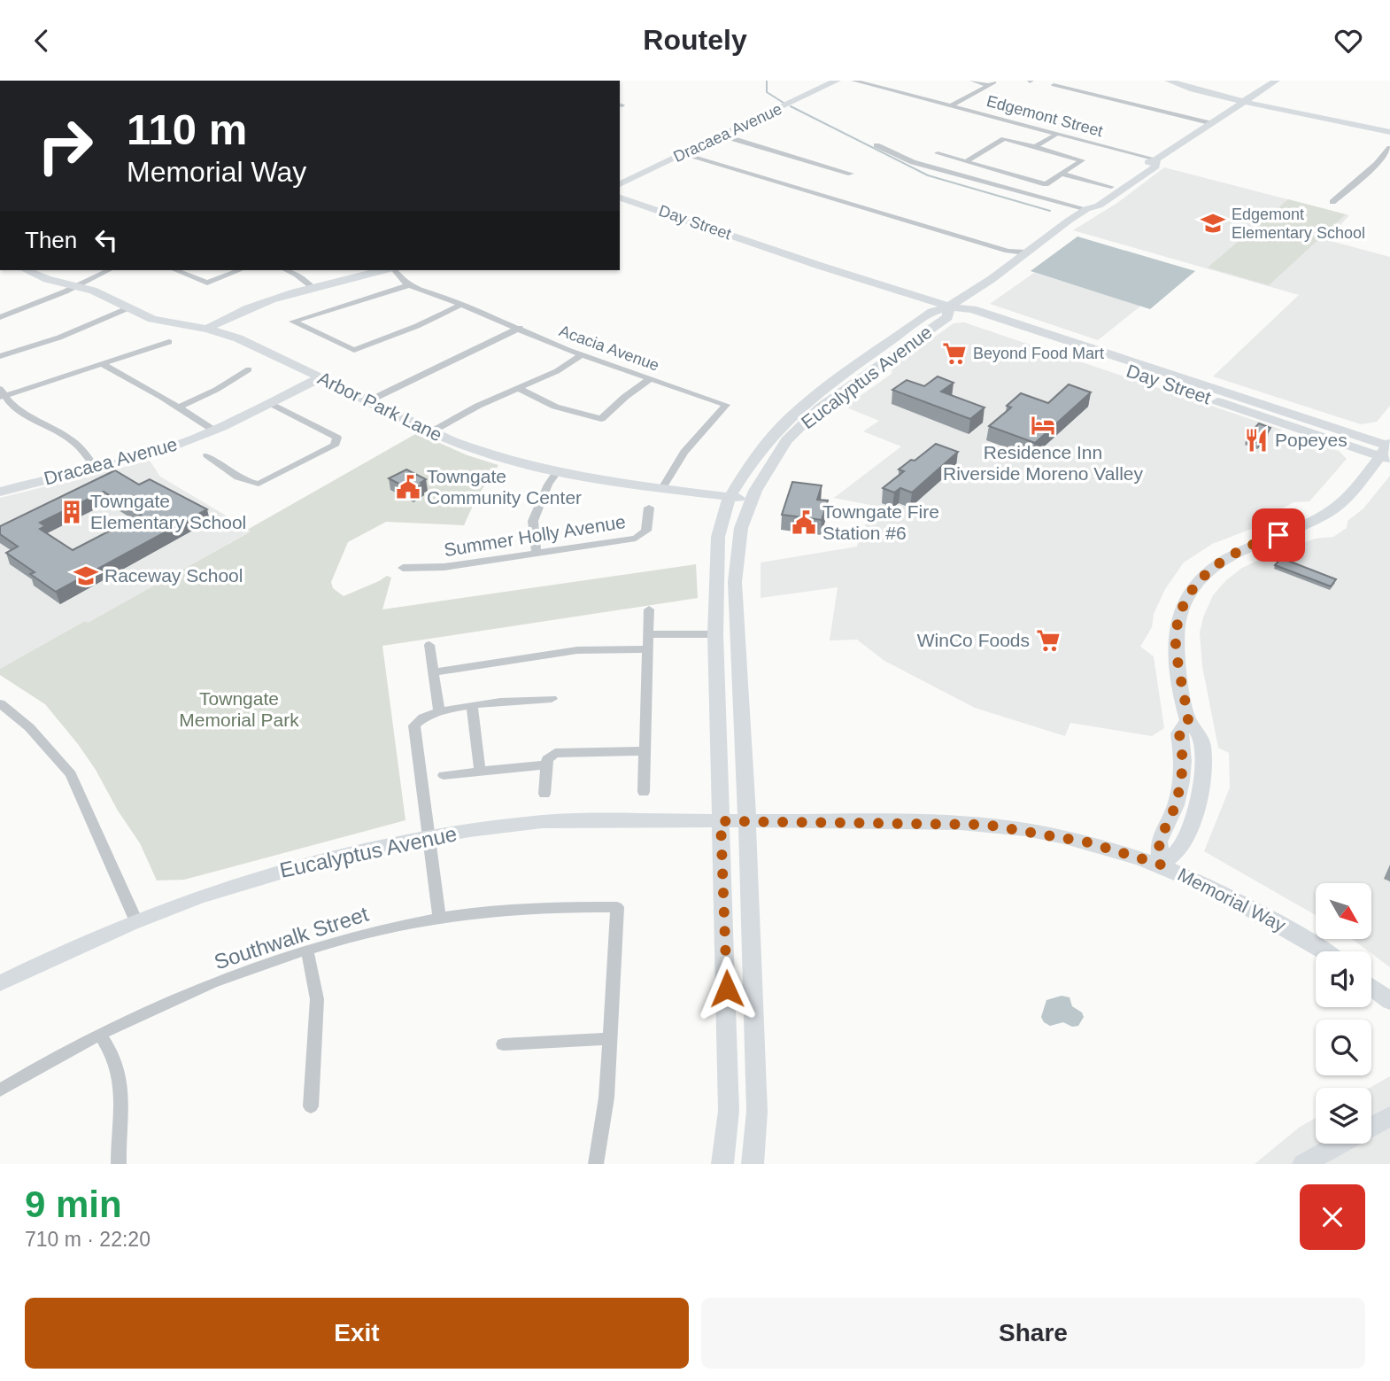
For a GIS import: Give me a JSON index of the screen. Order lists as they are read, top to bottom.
{
  "streets": {
    "main road": [
      "Dracaea Avenue",
      "Day Street",
      "Eucalyptus Avenue",
      "Arbor Park Lane",
      "Memorial Way"
    ],
    "street": [
      "Edgemont Street",
      "Acacia Avenue",
      "Summer Holly Avenue",
      "Southwalk Street"
    ]
  },
  "crossings": [
    ["Edgemont Street", "Eucalyptus Avenue"],
    ["Dracaea Avenue", "Arbor Park Lane"],
    ["Day Street", "Eucalyptus Avenue"],
    ["Acacia Avenue", "Arbor Park Lane"],
    ["Eucalyptus Avenue", "Arbor Park Lane"],
    ["Eucalyptus Avenue", "Memorial Way"]
  ],
  "parks": ["Towngate Memorial Park"],
  "places": {
    "school or university": ["Edgemont Elementary School", "Raceway School"],
    "supermarket": ["Beyond Food Mart", "WinCo Foods"],
    "hotel": ["Residence Inn Riverside Moreno Valley"],
    "restaurant": ["Popeyes"],
    "public building": ["Towngate Community Center", "Towngate Fire Station #6"],
    "building": ["Towngate Elementary School"]
  },
  "north": "bottom right",
  "page": {
    "header": "Routely",
    "turn": ["110 m", "Memorial Way"],
    "then": "Then",
    "heading": ["9 min", "710 m · 22:20"],
    "buttons": ["Exit", "Share"]
  }
}
